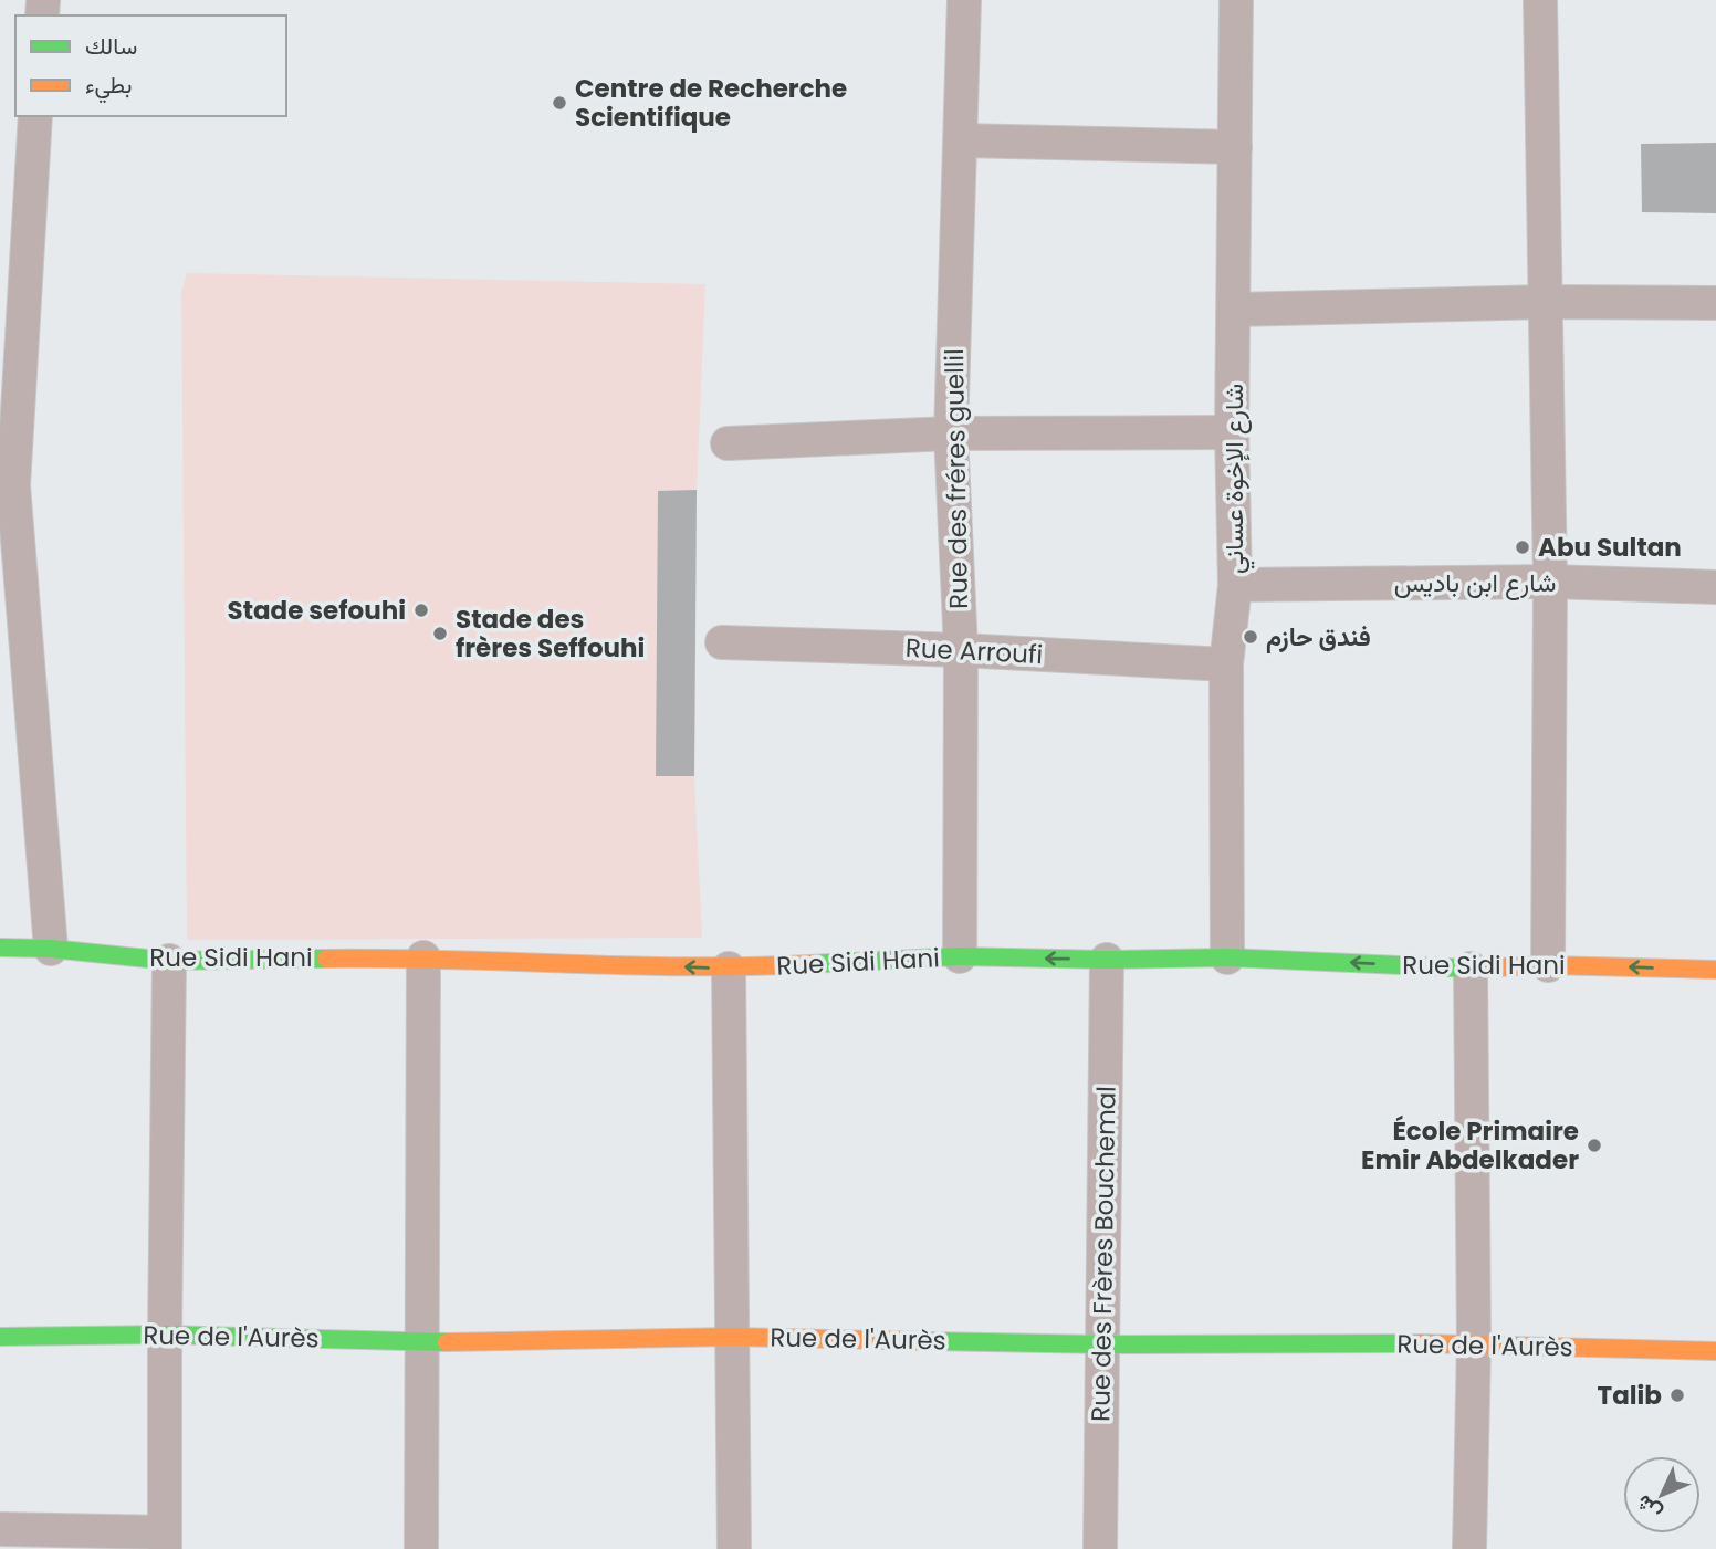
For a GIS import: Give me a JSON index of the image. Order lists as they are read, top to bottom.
{
  "streets": {
    "street": [
      "Rue des fréres guellil",
      "شارع الإخوة عساني",
      "شارع ابن باديس",
      "Rue Arroufi",
      "Rue Sidi Hani",
      "Rue des Frères Bouchemal",
      "Rue de l'Aurès"
    ]
  },
  "crossings": [
    ["Rue des fréres guellil", "Rue Arroufi"],
    ["Rue des fréres guellil", "Rue Sidi Hani"],
    ["شارع الإخوة عساني", "شارع ابن باديس"],
    ["شارع الإخوة عساني", "Rue Arroufi"],
    ["شارع الإخوة عساني", "Rue Sidi Hani"],
    ["Rue Sidi Hani", "Rue des Frères Bouchemal"],
    ["Rue des Frères Bouchemal", "Rue de l'Aurès"]
  ],
  "one_way": ["Rue Sidi Hani"],
  "places": [
    "Centre de Recherche Scientifique",
    "Abu Sultan",
    "Stade sefouhi",
    "Stade des frères Seffouhi",
    "فندق حازم",
    "École Primaire Emir Abdelkader",
    "Talib"
  ],
  "legend": ["سالك", "بطيء"],
  "north": "bottom left"
}
